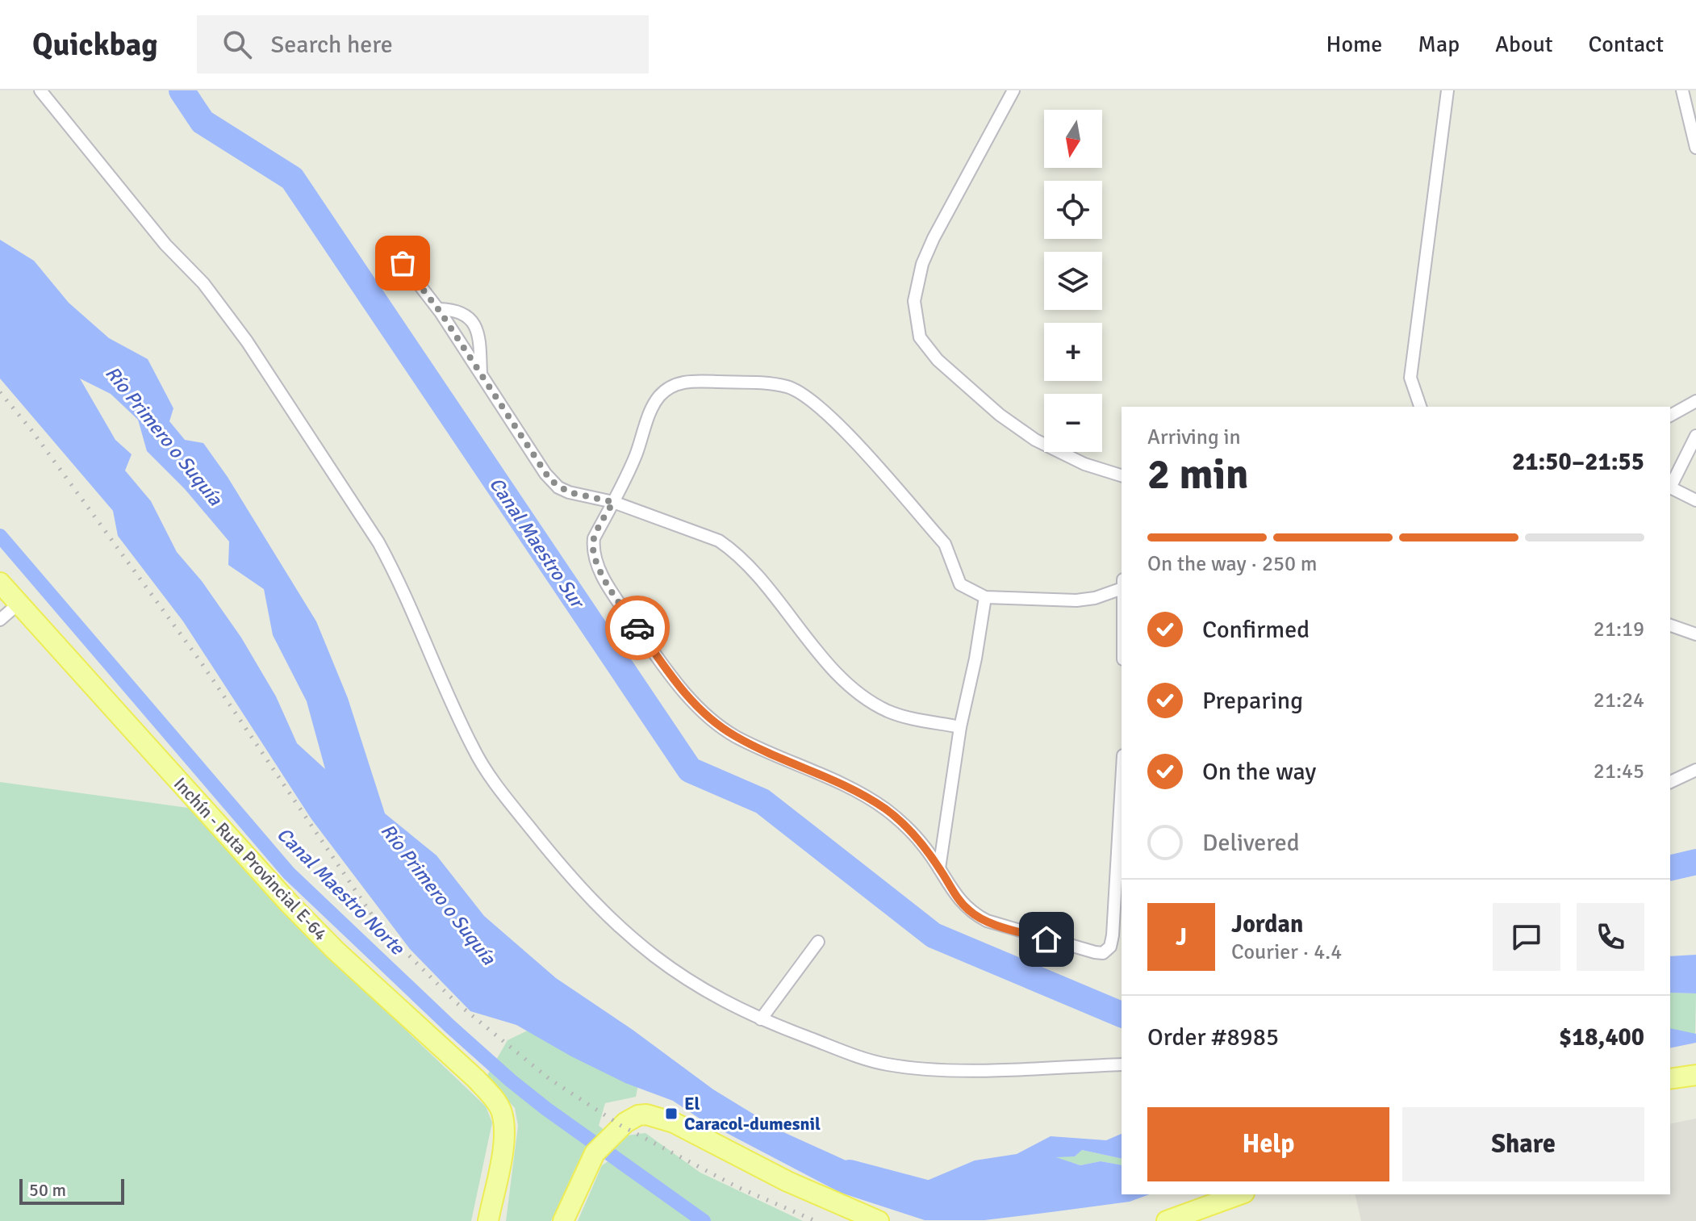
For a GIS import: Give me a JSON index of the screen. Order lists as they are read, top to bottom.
{
  "streets": {
    "main road": ["Inchín - Ruta Provincial E-64"]
  },
  "water": ["Río Primero o Suquía", "Canal Maestro Sur", "Canal Maestro Norte"],
  "places": {
    "transit": ["El Caracol-dumesnil"]
  },
  "scale_bar": "50 m",
  "north": "bottom",
  "page": {
    "header": "Quickbag",
    "search": "Search here",
    "nav": [
      "Home",
      "Map",
      "About",
      "Contact"
    ],
    "map_buttons": ["+", "−"],
    "heading": ["2 min", "Arriving in", "21:50–21:55"],
    "panel": [
      "Jordan",
      "Courier · 4.4",
      "Order #8985",
      "$18,400"
    ],
    "bar": "On the way · 250 m",
    "list": [
      ["Confirmed", "21:19"],
      ["Preparing", "21:24"],
      ["On the way", "21:45"],
      "Delivered"
    ],
    "round": "J",
    "buttons": ["Help", "Share"],
    "scale": "50 m"
  }
}
